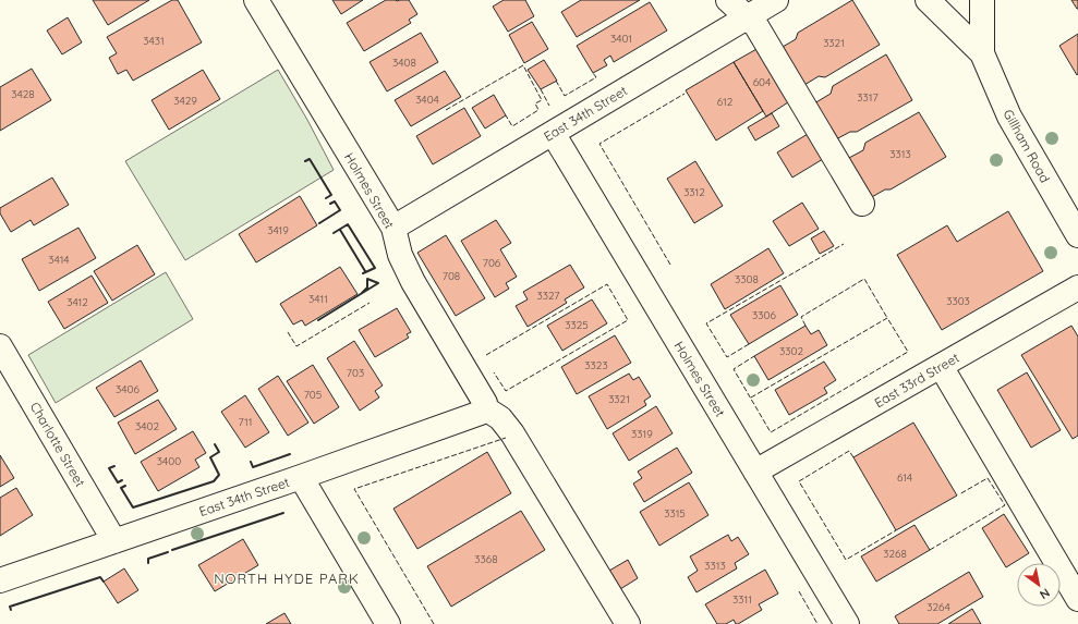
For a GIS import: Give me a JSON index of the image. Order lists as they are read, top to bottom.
{
  "streets": {
    "street": [
      "East 34th Street",
      "Gillham Road",
      "Holmes Street",
      "East 33rd Street",
      "Charlotte Street"
    ]
  },
  "crossings": [
    ["East 34th Street", "Holmes Street"],
    ["East 34th Street", "Charlotte Street"],
    ["Holmes Street", "East 33rd Street"]
  ],
  "districts": ["NORTH HYDE PARK"],
  "house_numbers": [
    "3401",
    "3431",
    "3321",
    "3408",
    "604",
    "3428",
    "3317",
    "3404",
    "3429",
    "612",
    "3313",
    "3312",
    "3419",
    "3414",
    "706",
    "708",
    "3308",
    "3327",
    "3411",
    "3303",
    "3412",
    "3306",
    "3325",
    "3302",
    "3323",
    "703",
    "3406",
    "705",
    "3321",
    "711",
    "3402",
    "3319",
    "3400",
    "614",
    "3315",
    "3268",
    "3368",
    "3313",
    "3311",
    "3264"
  ],
  "north": "bottom right"
}
